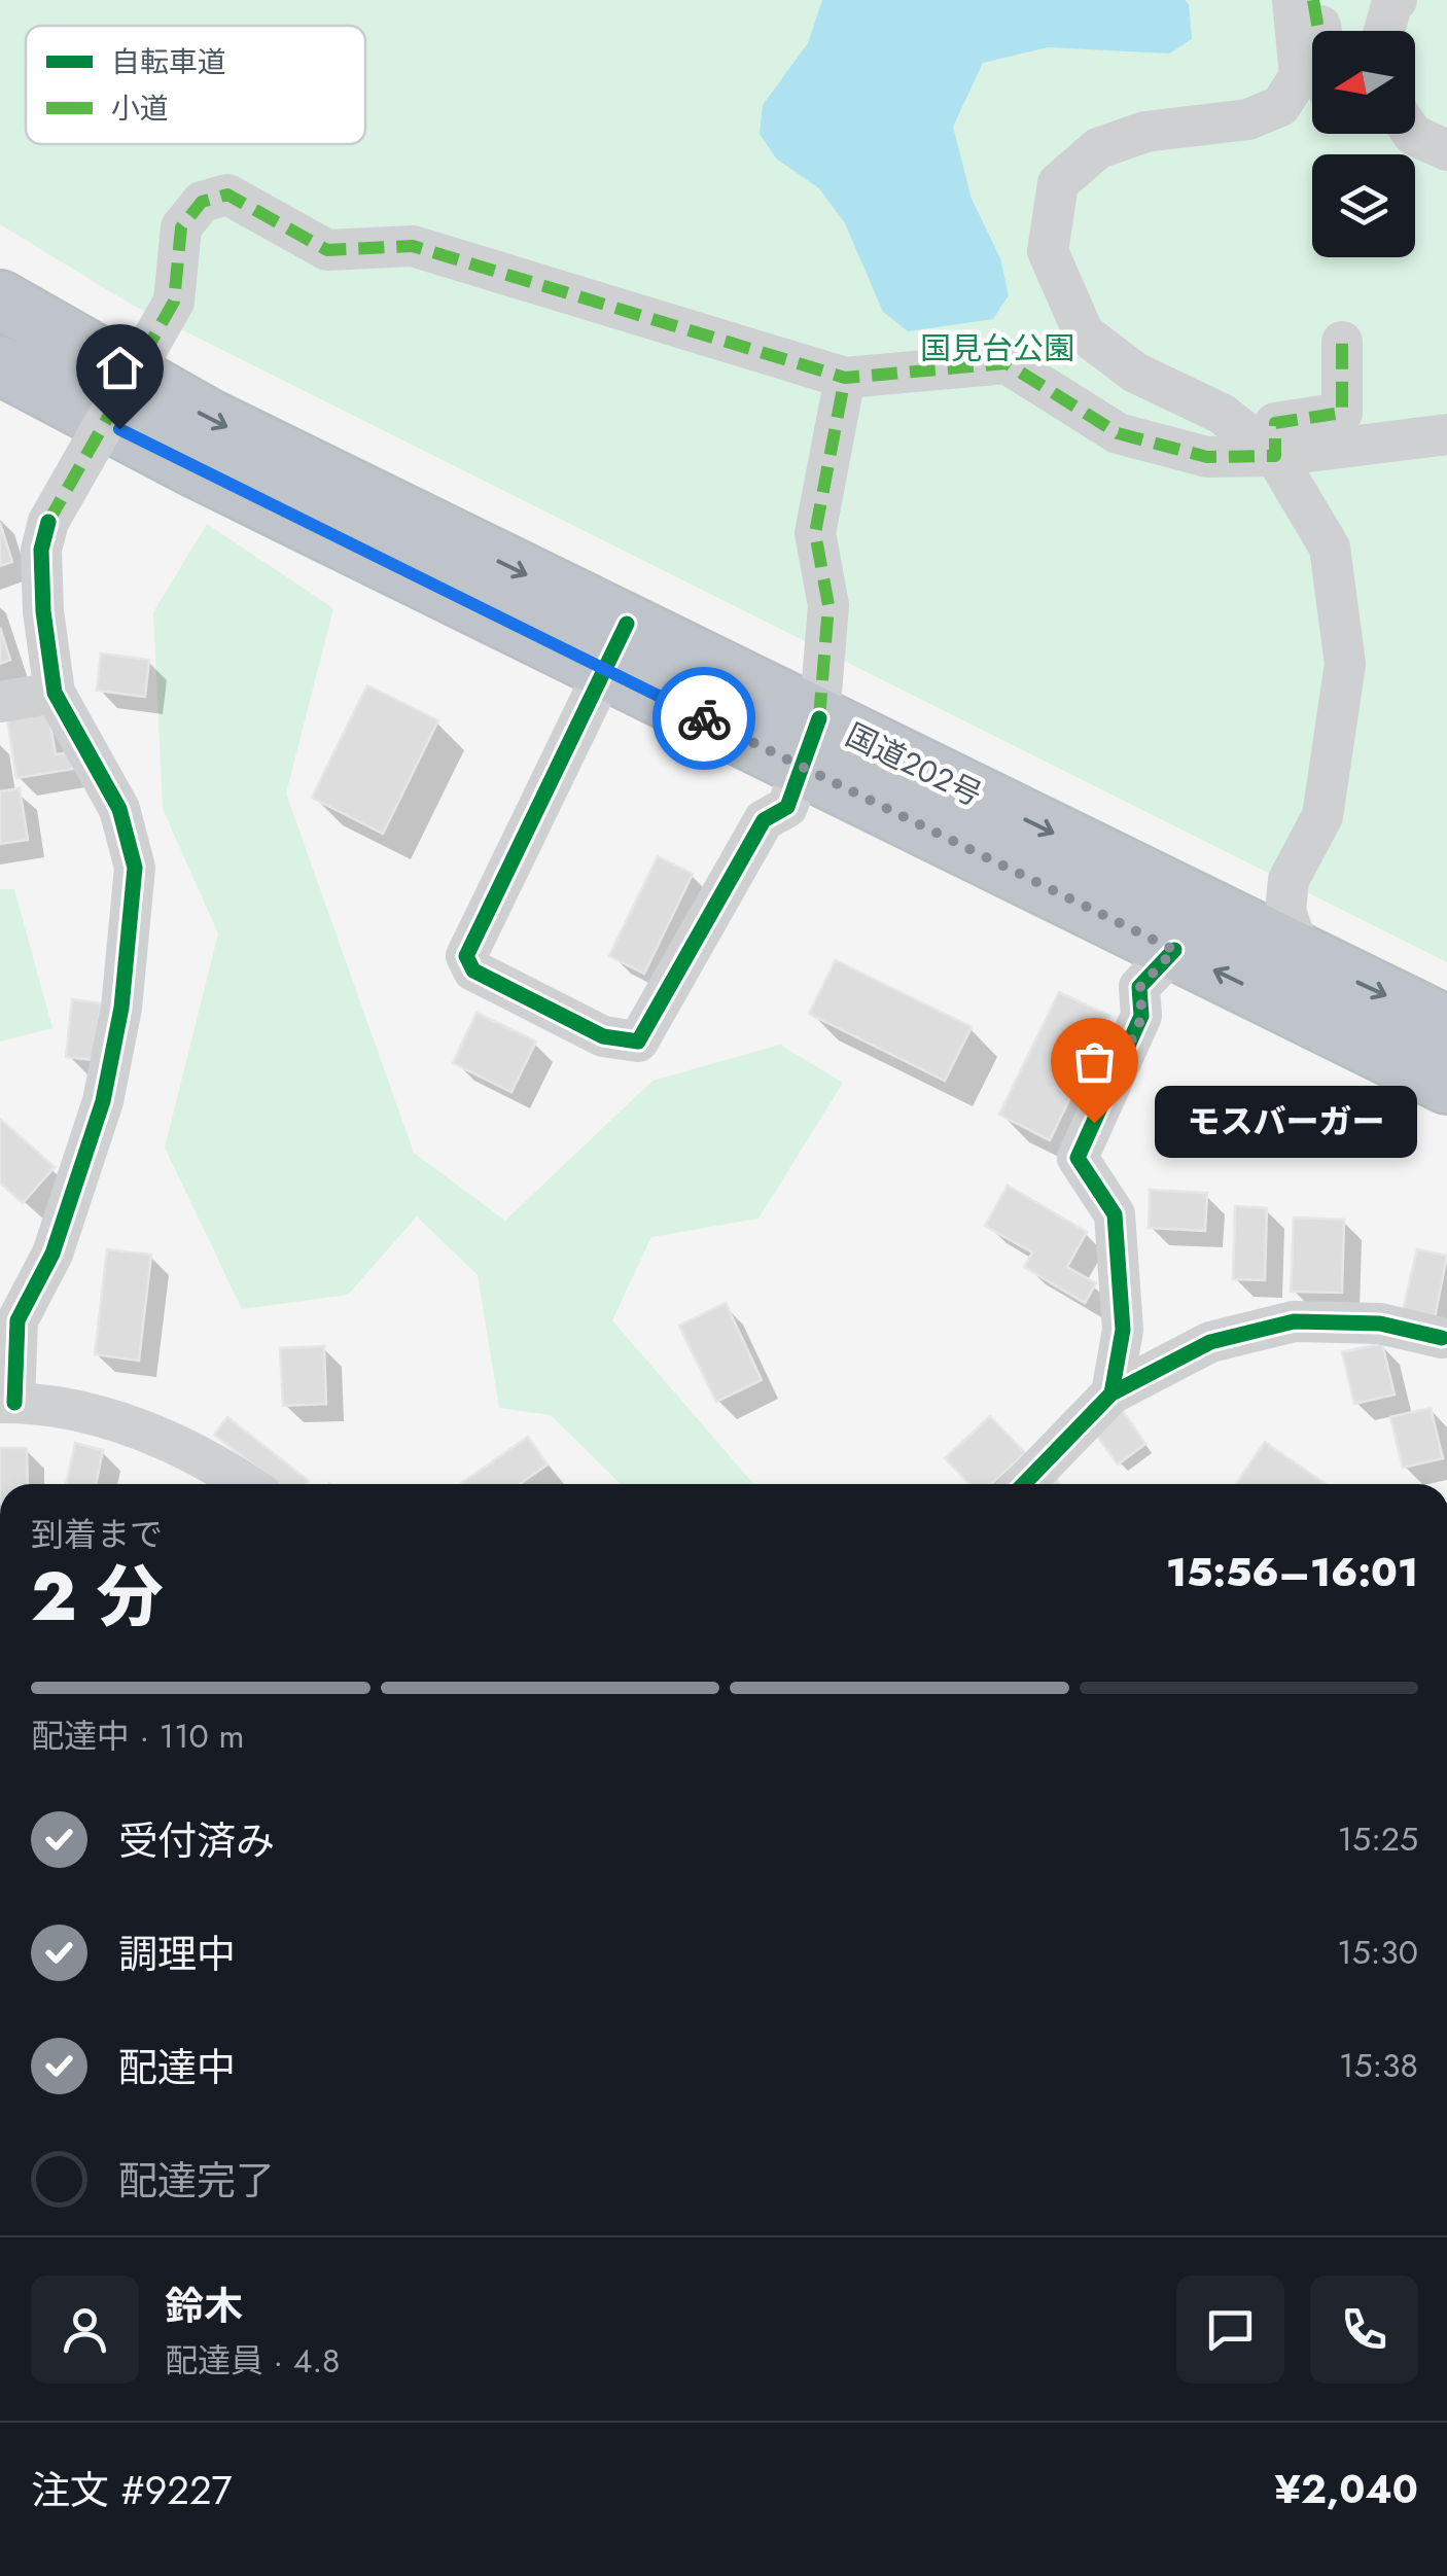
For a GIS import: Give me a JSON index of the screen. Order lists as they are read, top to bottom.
{
  "streets": {
    "highway": ["国道202号"]
  },
  "parks": ["国見台公園"],
  "places": ["モスバーガー"],
  "legend": ["自転車道", "小道"],
  "north": "left",
  "page": {
    "bubble": "モスバーガー",
    "heading": ["2 分", "到着まで", "15:56–16:01"],
    "panel": [
      "鈴木",
      "配達員 · 4.8",
      "注文 #9227",
      "¥2,040"
    ],
    "bar": "配達中 · 110 m",
    "list": [
      ["受付済み", "15:25"],
      ["調理中", "15:30"],
      ["配達中", "15:38"],
      "配達完了"
    ]
  }
}
